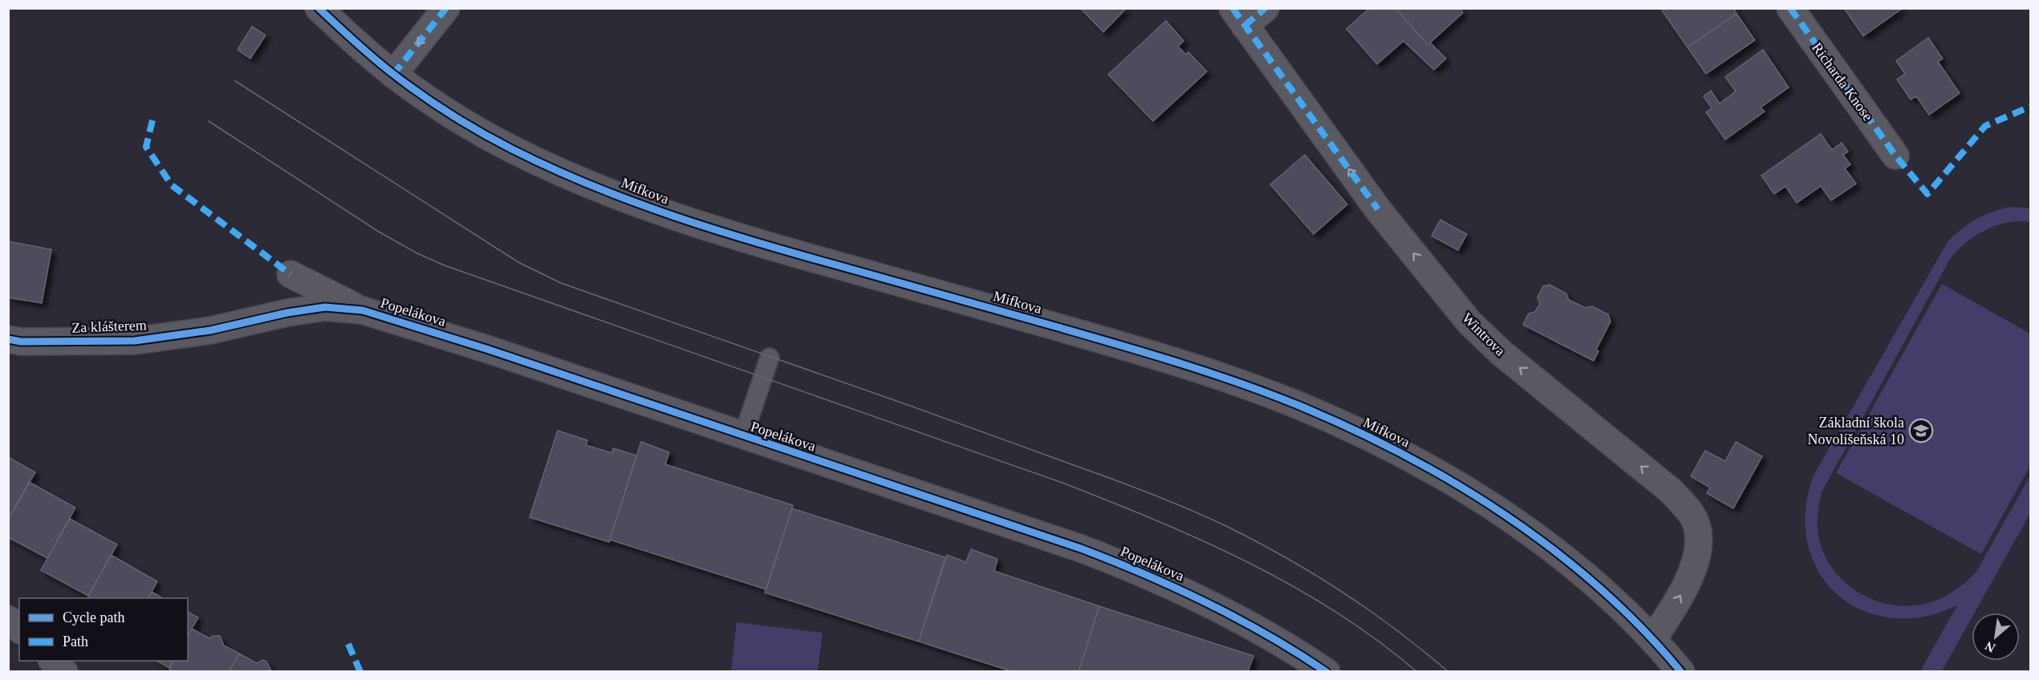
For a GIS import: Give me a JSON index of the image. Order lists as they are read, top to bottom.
{
  "streets": {
    "street": [
      "Richarda Knose",
      "Mifkova",
      "Popelákova",
      "Za klášterem",
      "Wintrova"
    ]
  },
  "crossings": [
    ["Mifkova", "Wintrova"],
    ["Popelákova", "Za klášterem"]
  ],
  "one_way": ["Wintrova"],
  "places": {
    "school or university": ["Základní škola Novolíšeňská 10"]
  },
  "legend": ["Cycle path", "Path"],
  "north": "bottom left"
}
